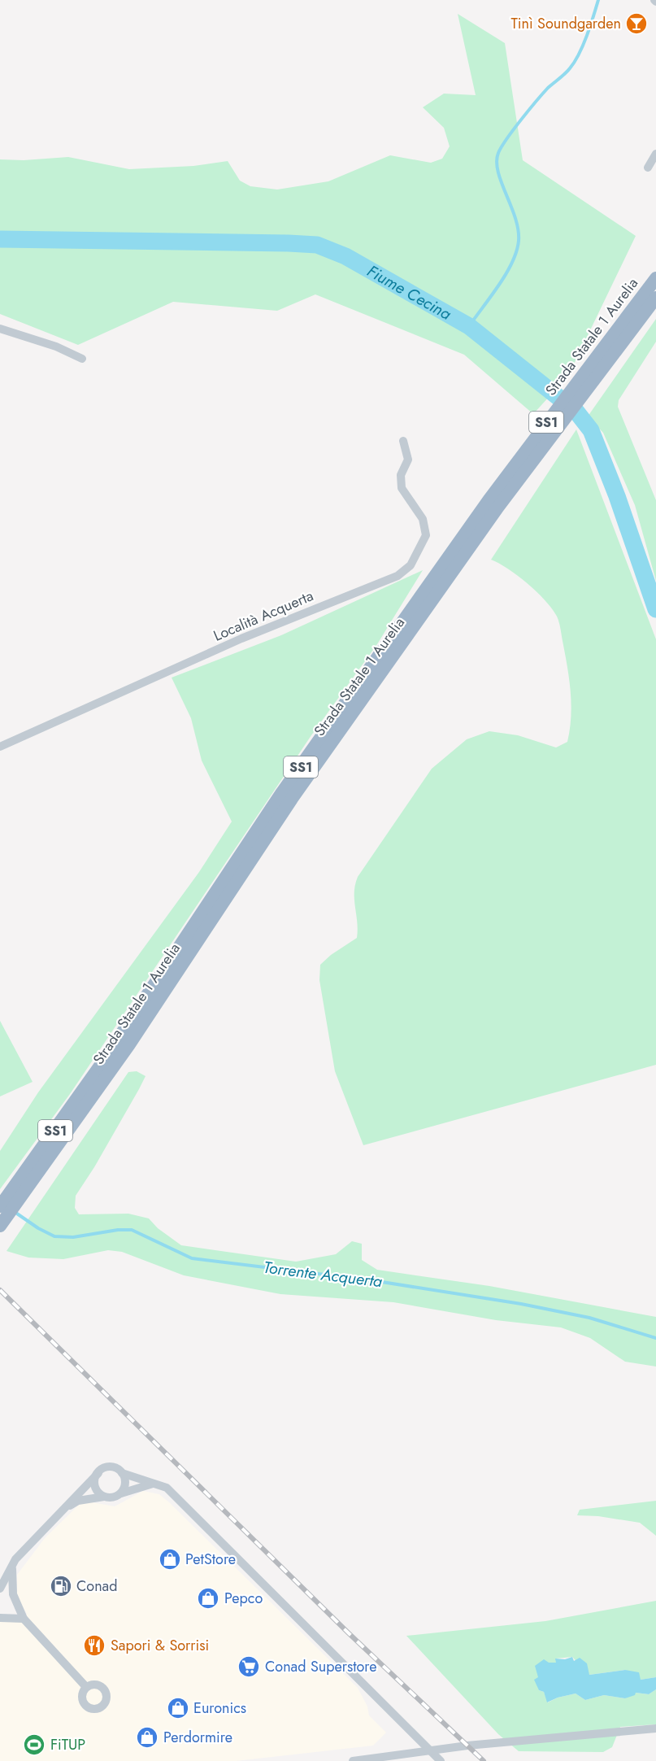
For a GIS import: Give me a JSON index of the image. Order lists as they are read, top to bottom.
{
  "streets": {
    "highway": ["Strada Statale 1 Aurelia", "SS1"],
    "street": ["Località Acquerta"]
  },
  "water": ["Fiume Cecina", "Torrente Acquerta"],
  "places": {
    "bar": ["Tinì Soundgarden"],
    "shop": [
      "PetStore",
      "Pepco",
      "Euronics",
      "Perdormire"
    ],
    "fuel station": ["Conad"],
    "restaurant": ["Sapori & Sorrisi"],
    "supermarket": ["Conad Superstore"],
    "sports": ["FiTUP"]
  }
}
